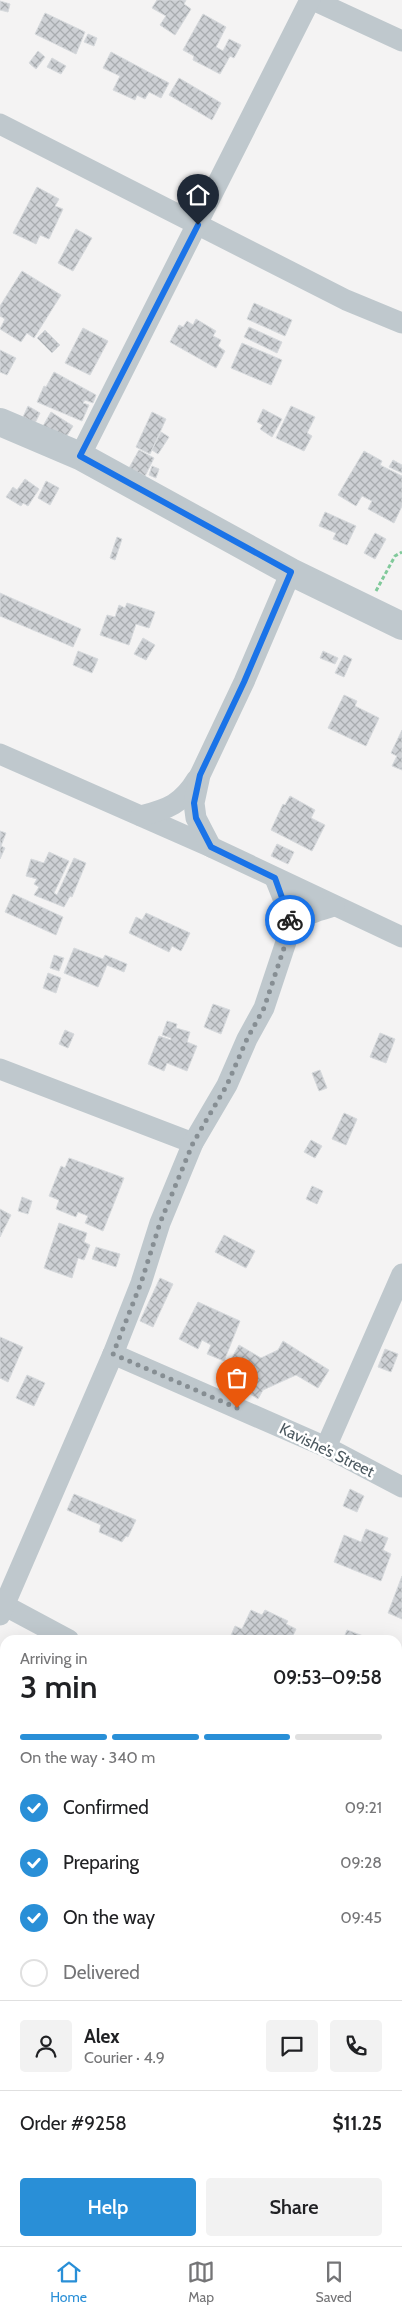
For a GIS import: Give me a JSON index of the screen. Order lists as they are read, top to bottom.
{
  "streets": {
    "street": ["Kavishe’s Street"]
  },
  "page": {
    "heading": ["3 min", "Arriving in", "09:53–09:58"],
    "panel": [
      "Alex",
      "Courier · 4.9",
      "Order #9258",
      "$11.25"
    ],
    "bar": "On the way · 340 m",
    "list": [
      ["Confirmed", "09:21"],
      ["Preparing", "09:28"],
      ["On the way", "09:45"],
      "Delivered"
    ],
    "buttons": ["Help", "Share"],
    "tabs": ["Home", "Map", "Saved"]
  }
}
